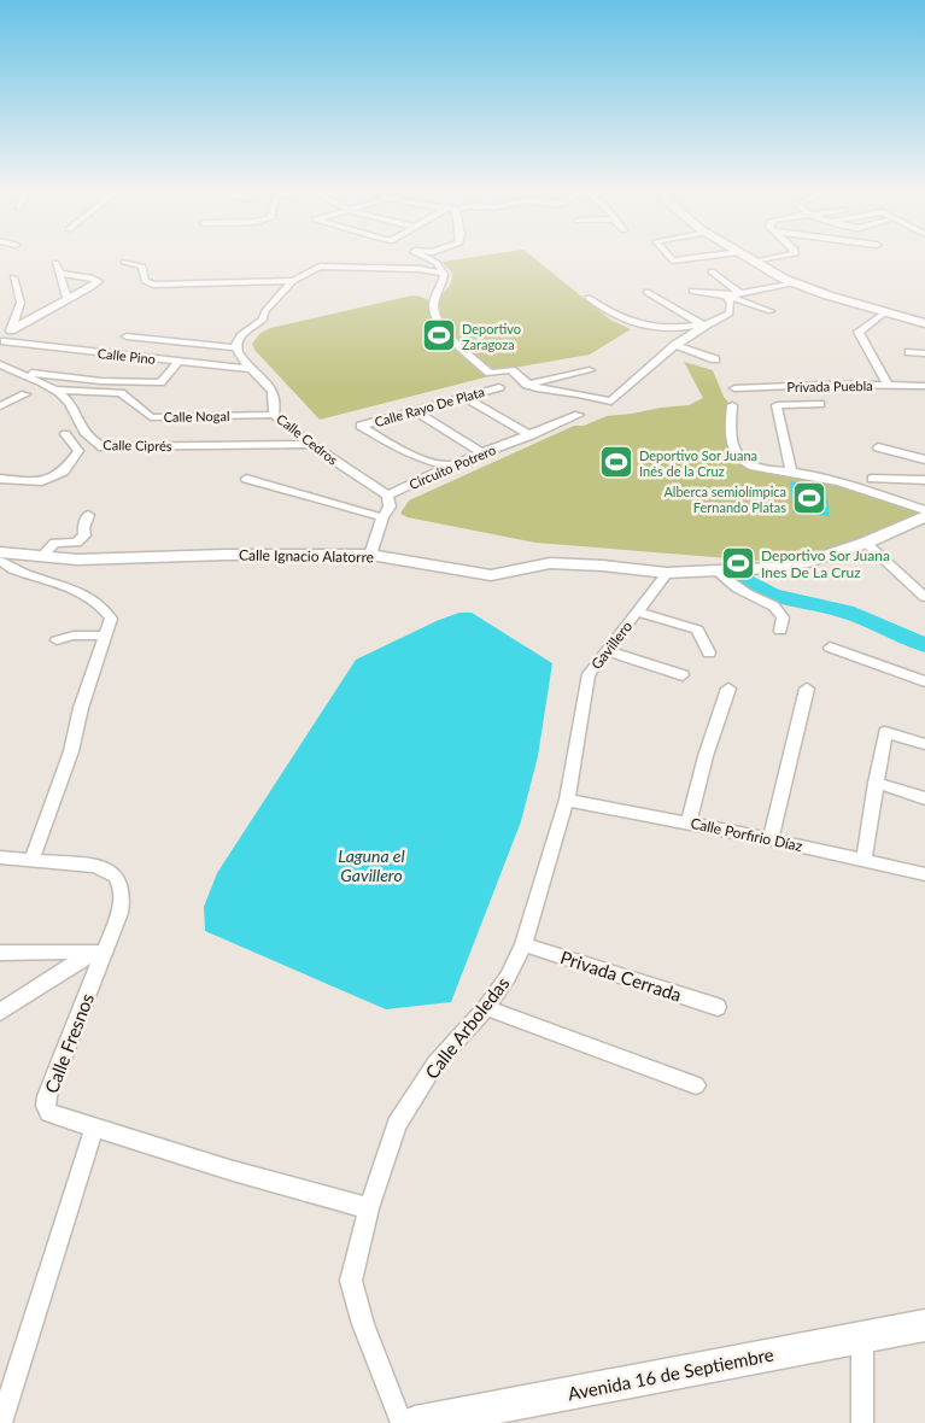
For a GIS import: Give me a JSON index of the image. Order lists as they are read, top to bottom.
{
  "streets": {
    "street": [
      "Calle Pino",
      "Privada Puebla",
      "Calle Rayo De Plata",
      "Calle Nogal",
      "Calle Cedros",
      "Calle Ciprés",
      "Circuito Potrero",
      "Calle Ignacio Alatorre",
      "Gavillero",
      "Calle Porfirio Díaz",
      "Privada Cerrada",
      "Calle Arboledas",
      "Calle Fresnos",
      "Avenida 16 de Septiembre"
    ]
  },
  "crossings": [
    ["Calle Pino", "Calle Cedros"],
    ["Calle Rayo De Plata", "Circuito Potrero"],
    ["Calle Nogal", "Calle Cedros"],
    ["Calle Nogal", "Calle Ciprés"],
    ["Calle Cedros", "Calle Ciprés"],
    ["Calle Cedros", "Circuito Potrero"],
    ["Calle Ignacio Alatorre", "Gavillero"],
    ["Gavillero", "Calle Porfirio Díaz"],
    ["Gavillero", "Calle Arboledas"],
    ["Calle Porfirio Díaz", "Calle Arboledas"],
    ["Privada Cerrada", "Calle Arboledas"],
    ["Calle Arboledas", "Calle Fresnos"]
  ],
  "water": ["Laguna el Gavillero"],
  "places": {
    "sports": [
      "Deportivo Zaragoza",
      "Deportivo Sor Juana Inés de la Cruz",
      "Alberca semiolímpica Fernando Platas",
      "Deportivo Sor Juana Ines De La Cruz"
    ]
  }
}
